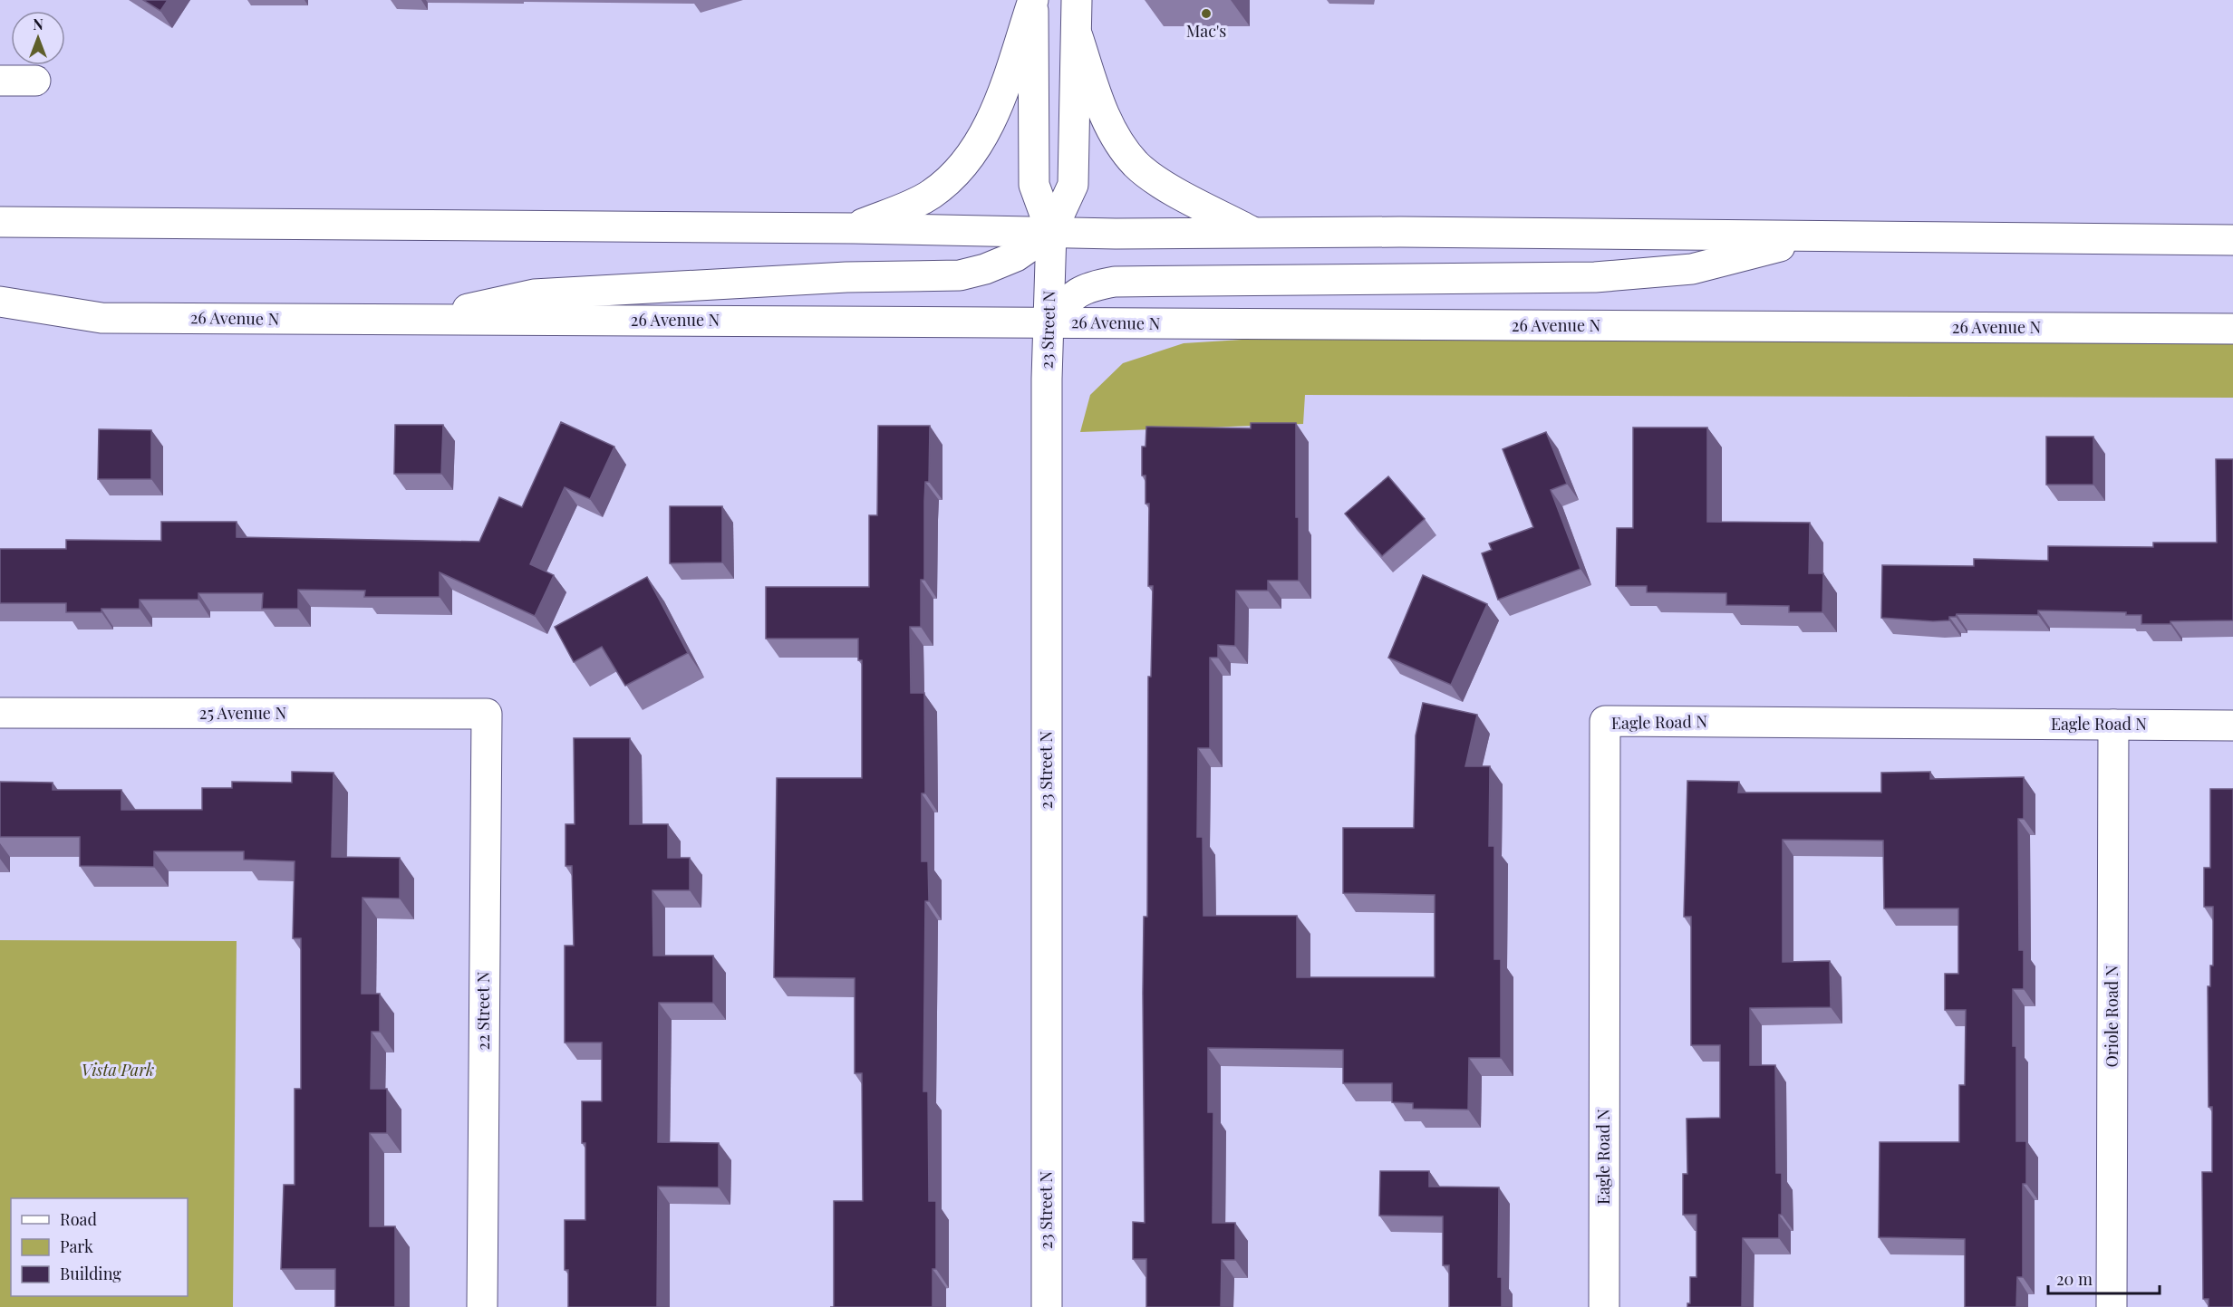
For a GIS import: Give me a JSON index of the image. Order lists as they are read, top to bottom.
{
  "streets": {
    "main road": [
      "26 Avenue N",
      "23 Street N",
      "25 Avenue N",
      "Eagle Road N",
      "22 Street N",
      "Oriole Road N"
    ]
  },
  "crossings": [
    ["26 Avenue N", "23 Street N"],
    ["25 Avenue N", "22 Street N"],
    ["Eagle Road N", "Oriole Road N"]
  ],
  "parks": ["Vista Park"],
  "places": ["Mac's"],
  "legend": ["Road", "Park", "Building"],
  "scale_bar": "20 m",
  "north": "top"
}
